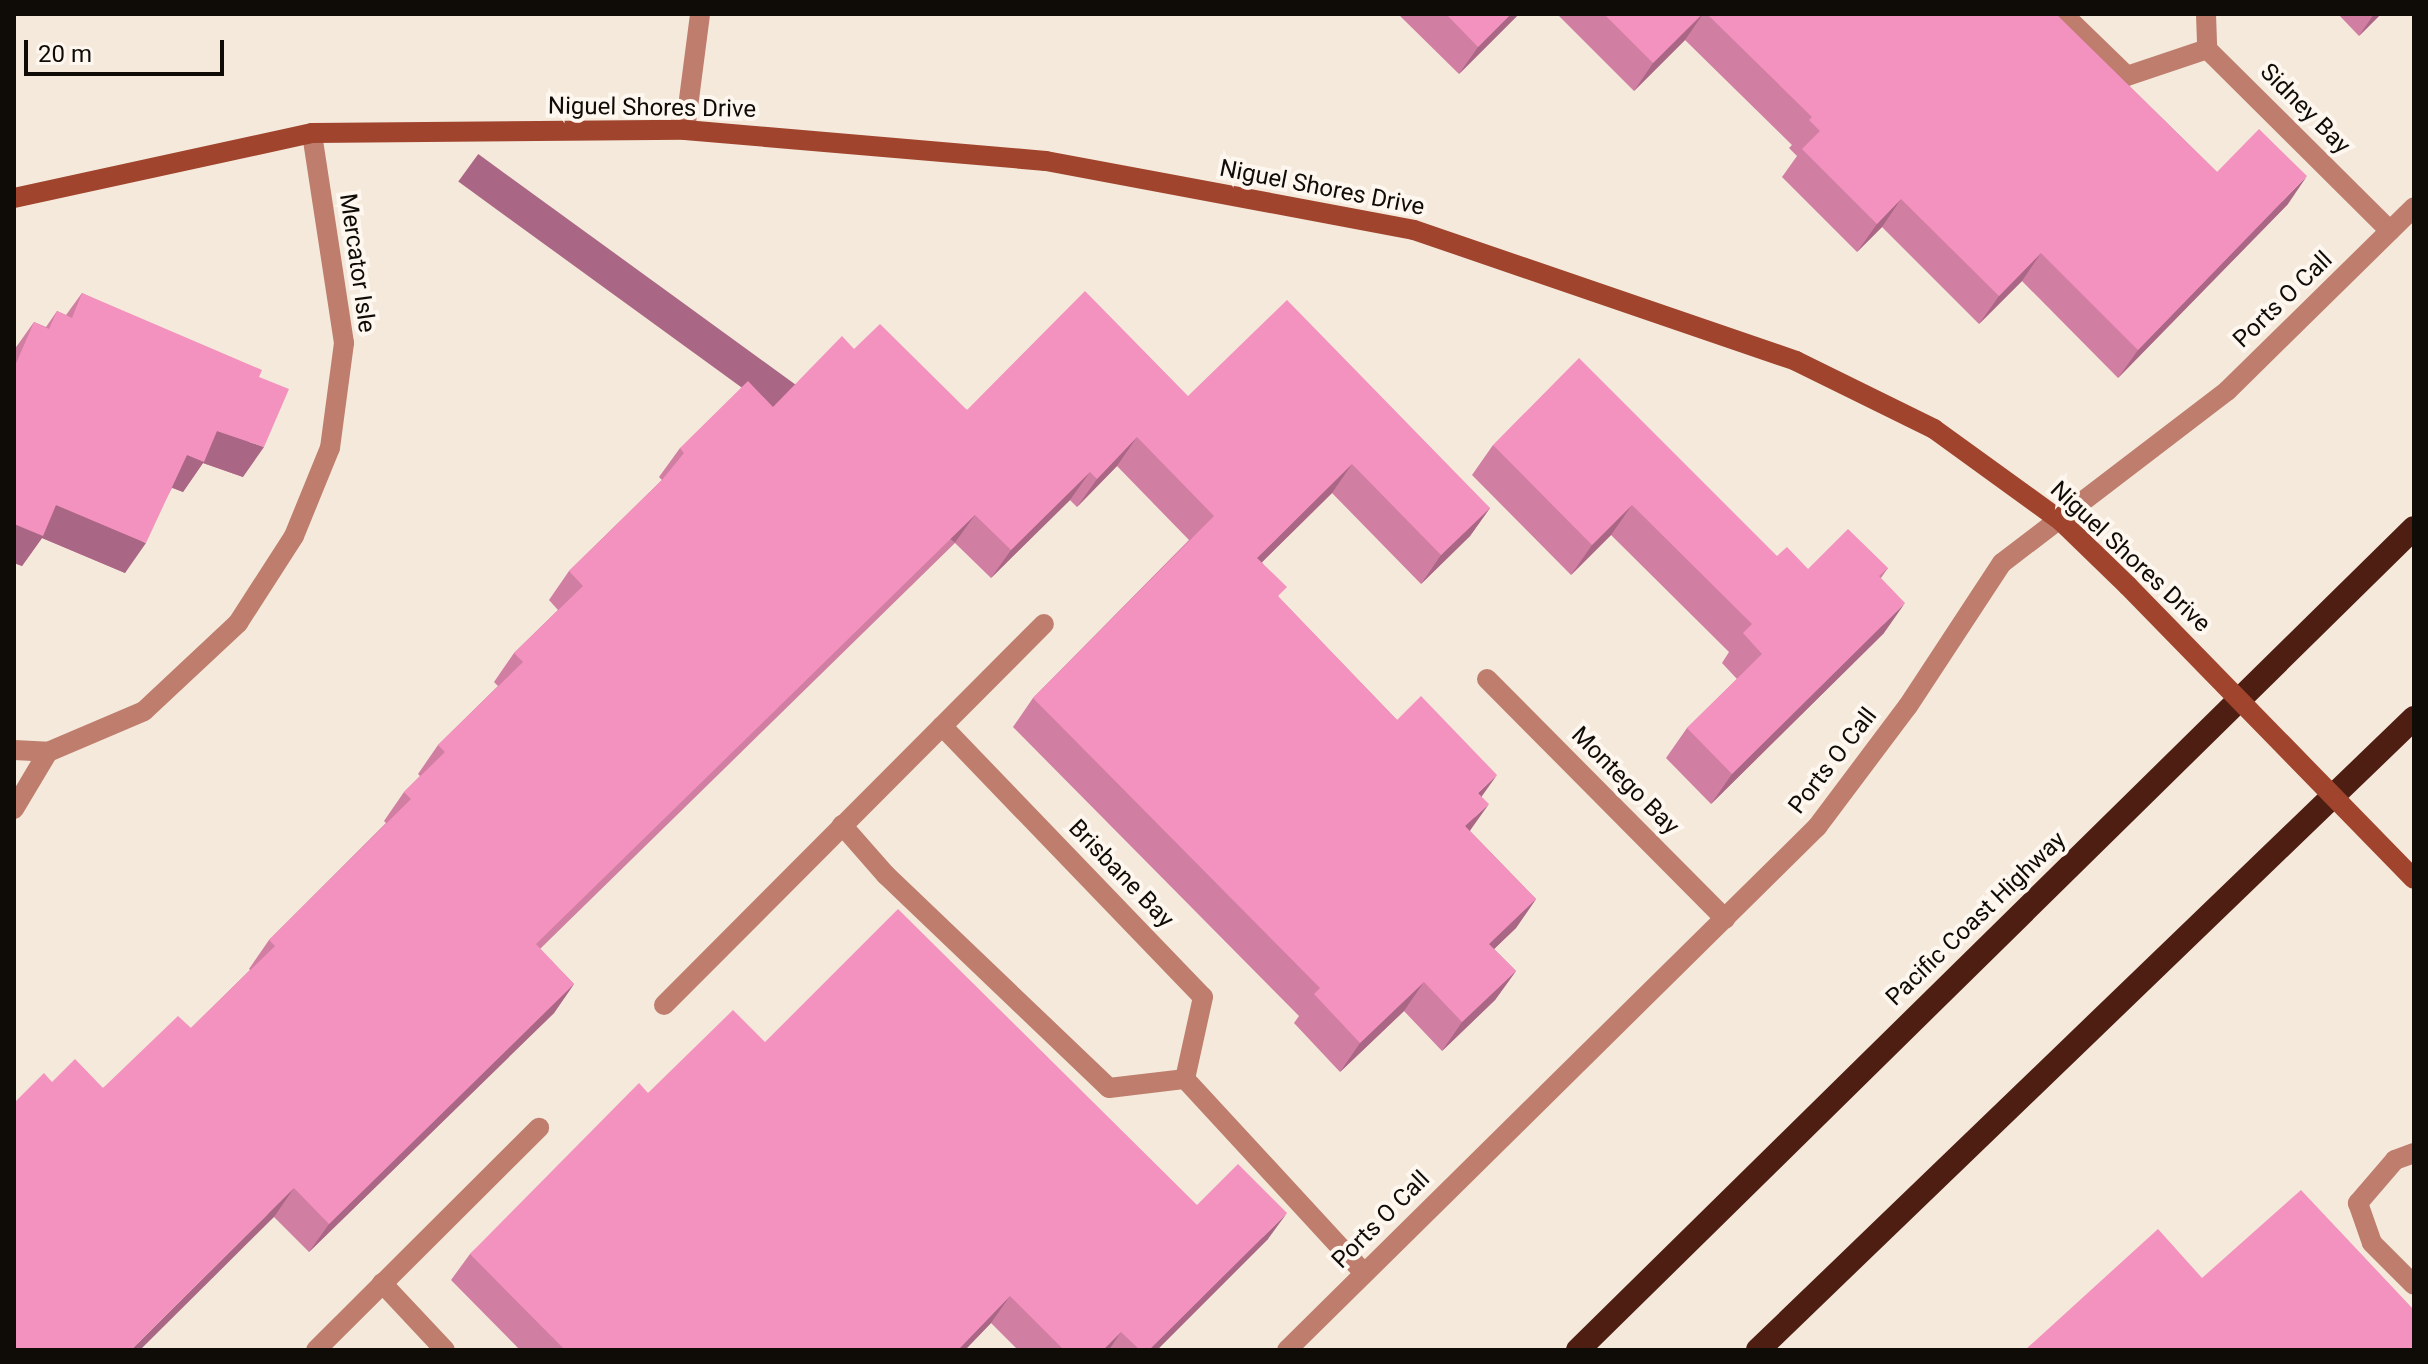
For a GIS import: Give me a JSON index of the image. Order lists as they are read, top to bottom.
{
  "streets": {
    "highway": ["Pacific Coast Highway"],
    "street": [
      "Niguel Shores Drive",
      "Sidney Bay",
      "Mercator Isle",
      "Ports O Call",
      "Montego Bay",
      "Brisbane Bay"
    ]
  },
  "crossings": [
    ["Niguel Shores Drive", "Mercator Isle"],
    ["Niguel Shores Drive", "Ports O Call"],
    ["Sidney Bay", "Ports O Call"],
    ["Ports O Call", "Montego Bay"]
  ],
  "scale_bar": "20 m"
}
